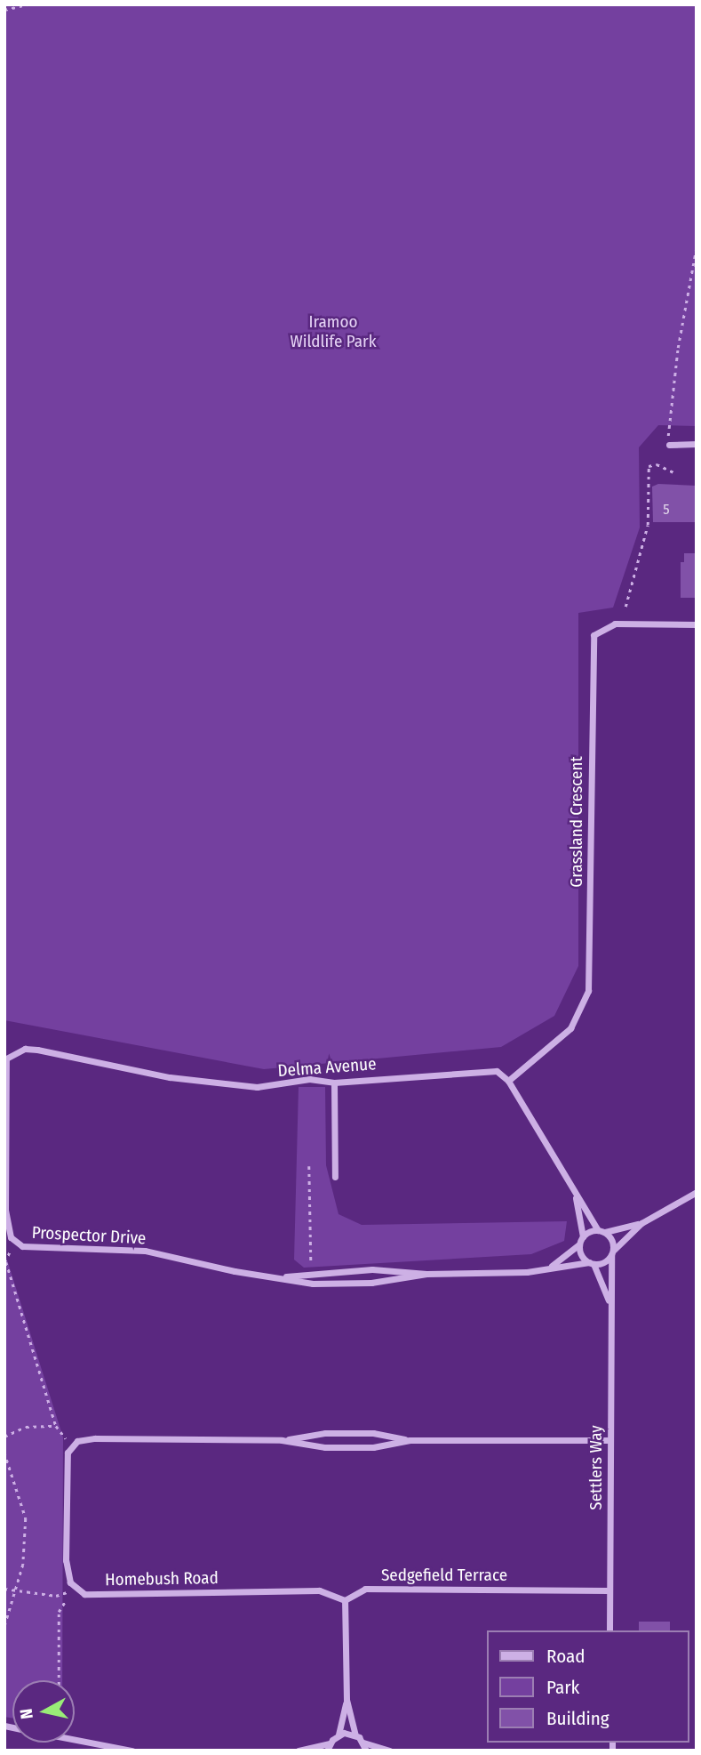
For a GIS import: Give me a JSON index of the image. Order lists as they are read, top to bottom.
{
  "streets": {
    "street": [
      "Grassland Crescent",
      "Delma Avenue",
      "Prospector Drive",
      "Settlers Way",
      "Sedgefield Terrace",
      "Homebush Road"
    ]
  },
  "crossings": [
    ["Grassland Crescent", "Delma Avenue"],
    ["Delma Avenue", "Prospector Drive"],
    ["Prospector Drive", "Settlers Way"],
    ["Settlers Way", "Sedgefield Terrace"],
    ["Sedgefield Terrace", "Homebush Road"]
  ],
  "parks": ["Iramoo Wildlife Park"],
  "house_numbers": ["5"],
  "legend": ["Road", "Park", "Building"],
  "north": "left"
}
